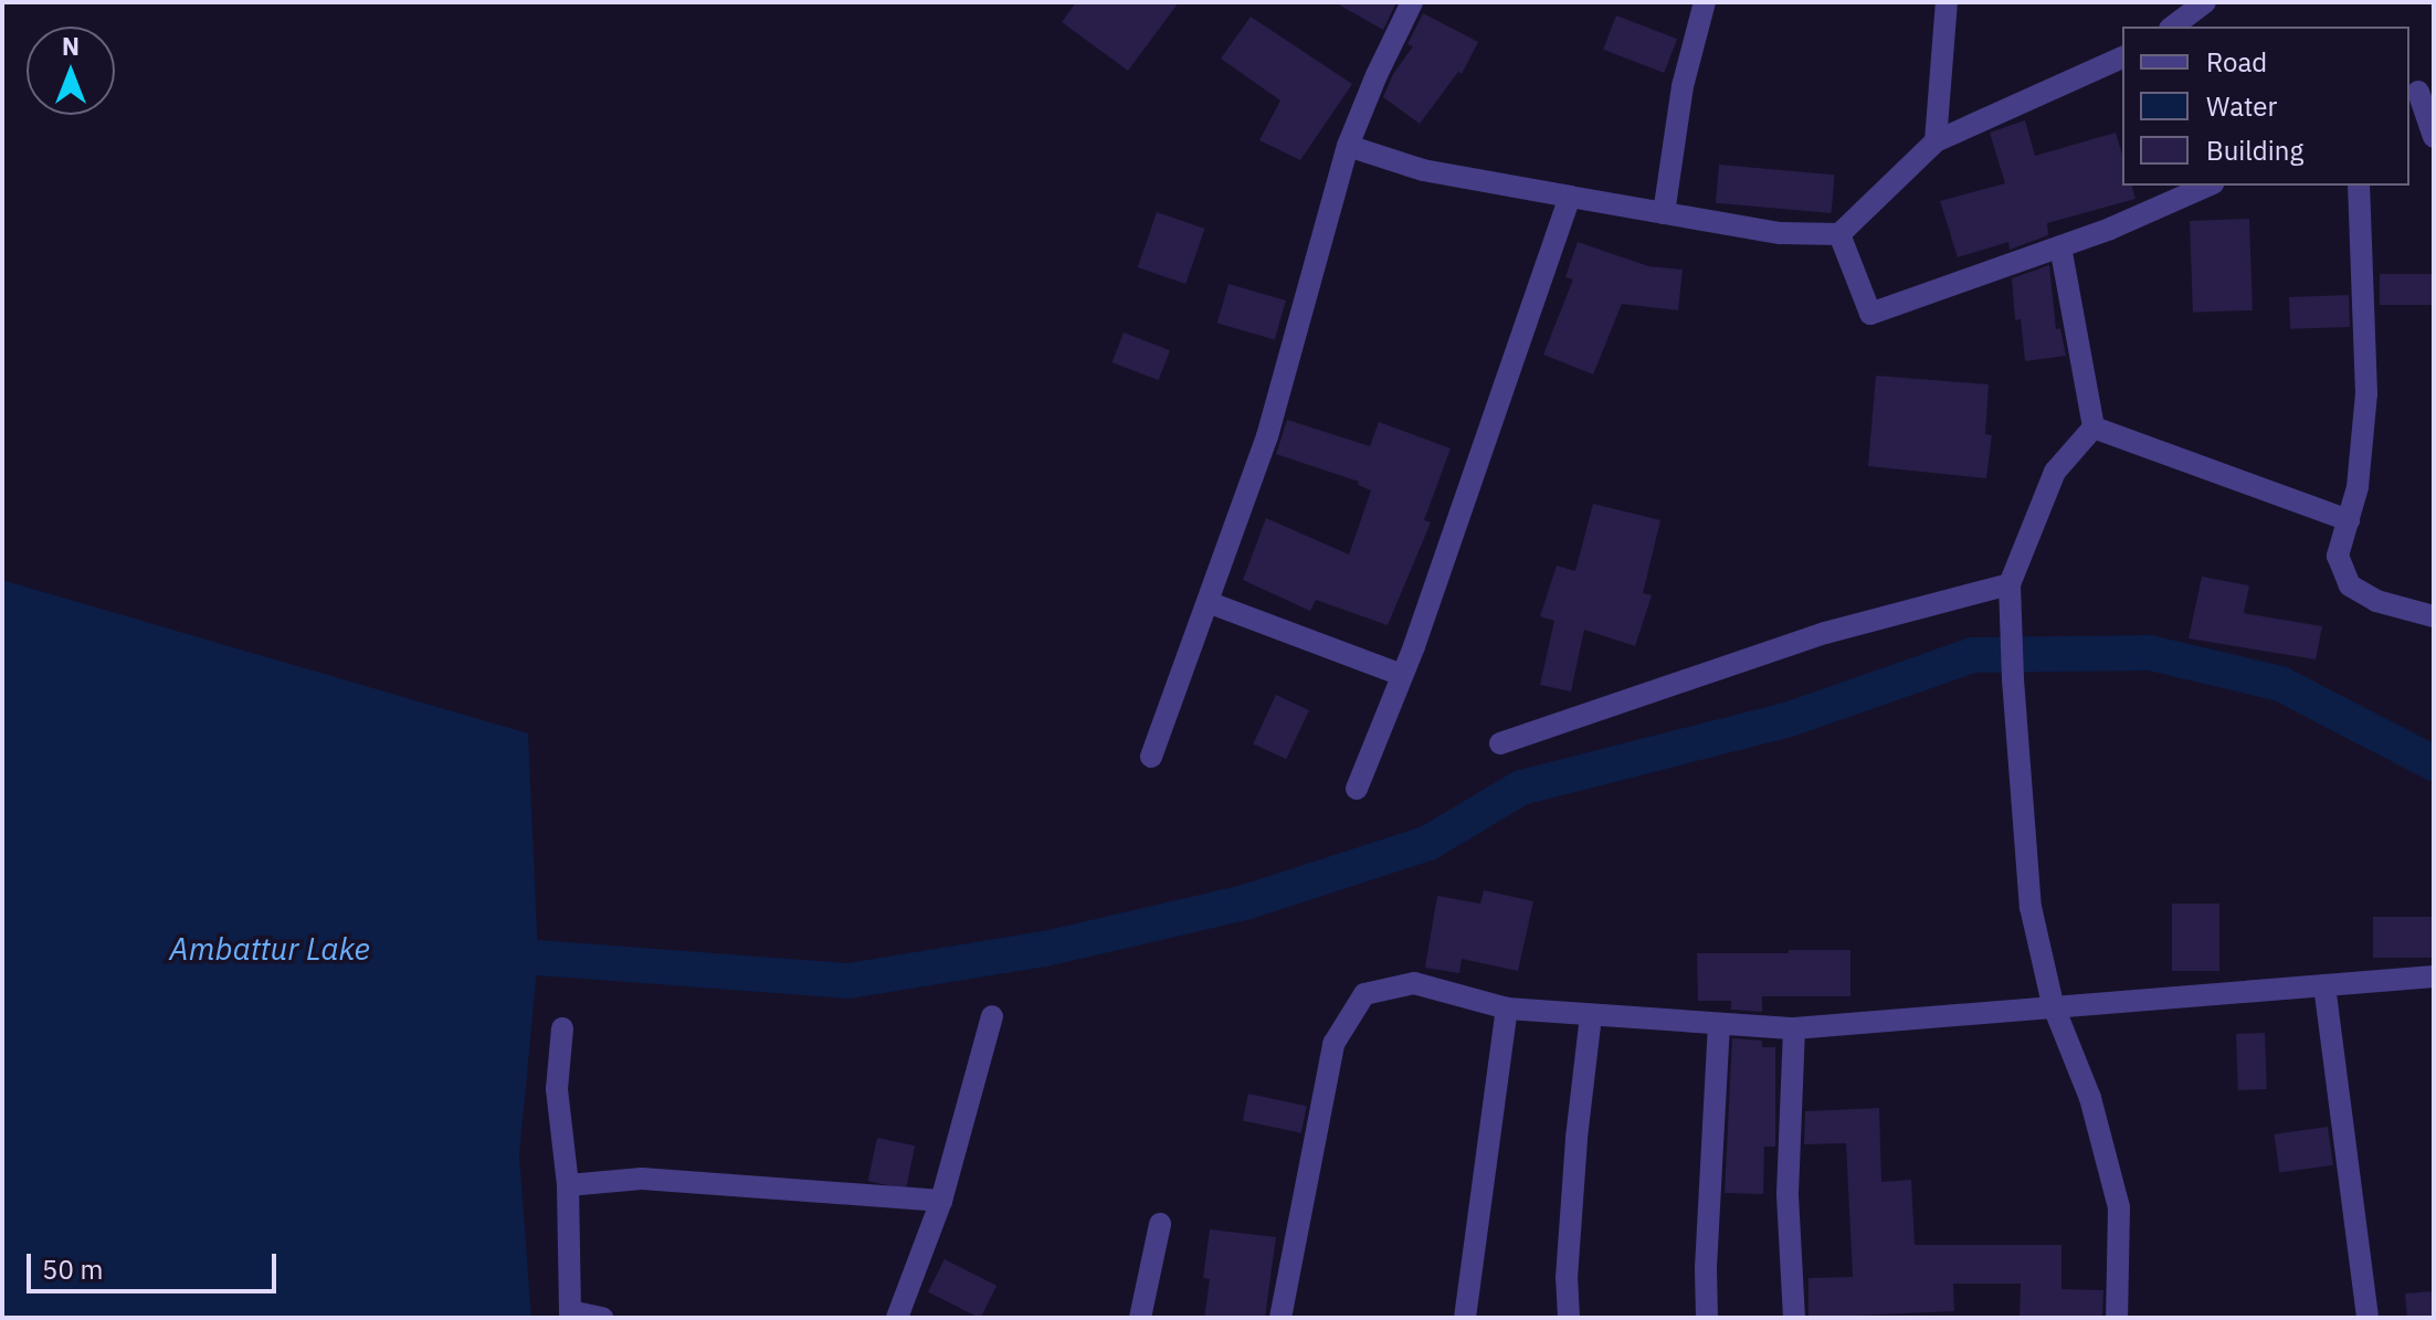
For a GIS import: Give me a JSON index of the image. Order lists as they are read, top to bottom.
{
  "water": ["Ambattur Lake"],
  "legend": ["Road", "Water", "Building"],
  "scale_bar": "50 m",
  "north": "top"
}
